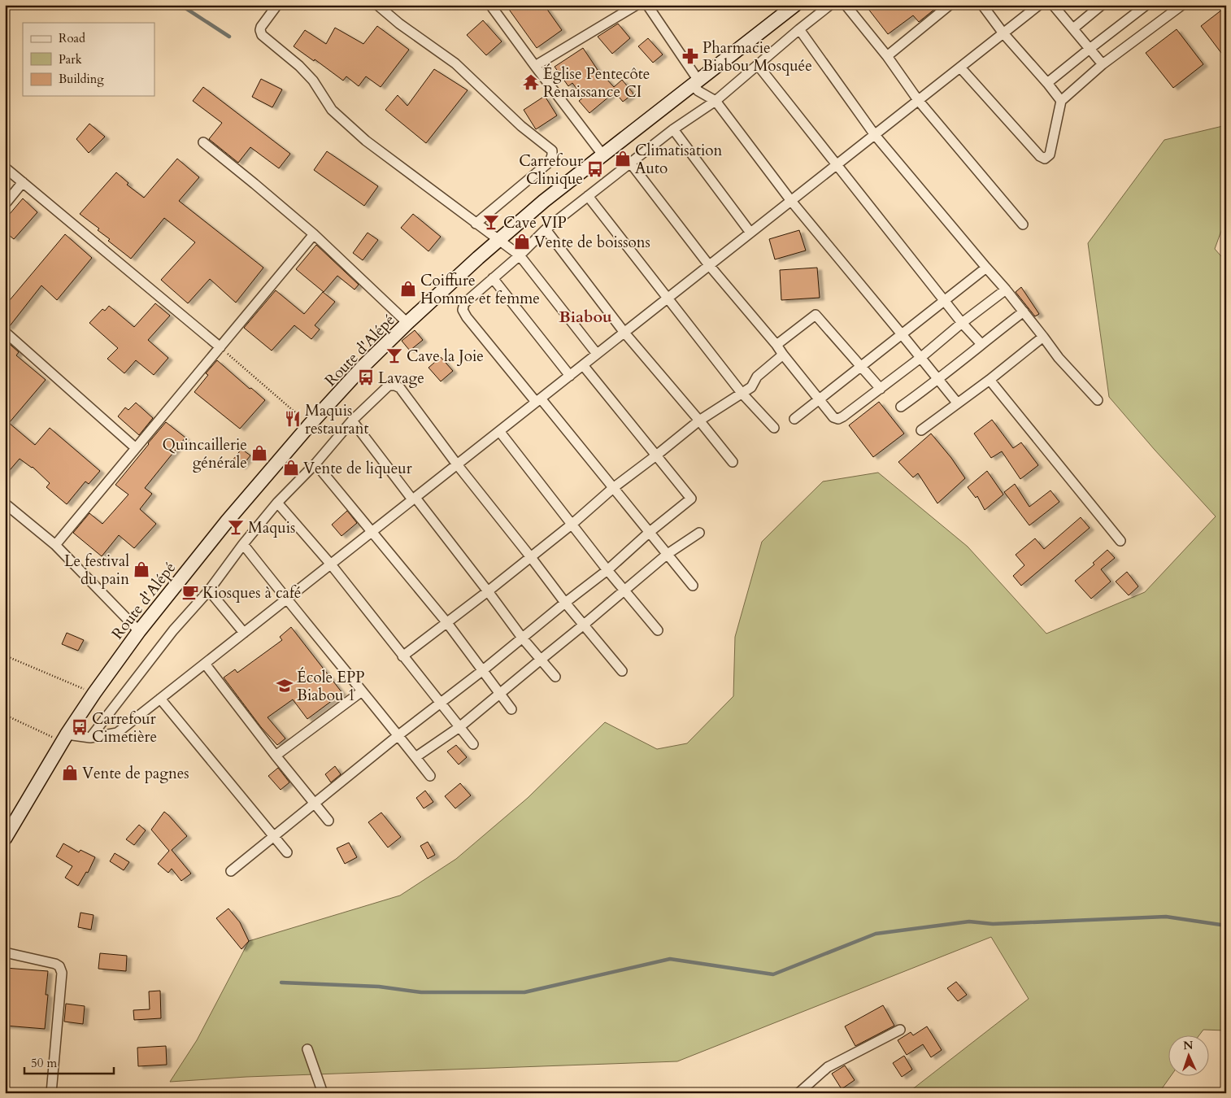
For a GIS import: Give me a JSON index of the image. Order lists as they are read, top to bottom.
{
  "streets": {
    "main road": ["Route d'Alépé"]
  },
  "districts": ["Biabou"],
  "places": {
    "pharmacy": ["Pharmacie Biabou Mosquée"],
    "temple": ["Église Pentecôte Renaissance CI"],
    "shop": [
      "Climatisation Auto",
      "Vente de boissons",
      "Coiffure Homme et femme",
      "Quincaillerie générale",
      "Vente de liqueur",
      "Le festival du pain",
      "Vente de pagnes"
    ],
    "bus stop": ["Carrefour Clinique", "Lavage", "Carrefour Cimetière"],
    "bar": ["Cave VIP", "Cave la Joie", "Maquis"],
    "restaurant": ["Maquis restaurant"],
    "cafe": ["Kiosques à café"],
    "school or university": ["École EPP Biabou 1"]
  },
  "legend": ["Road", "Park", "Building"],
  "scale_bar": "50 m",
  "north": "top"
}
